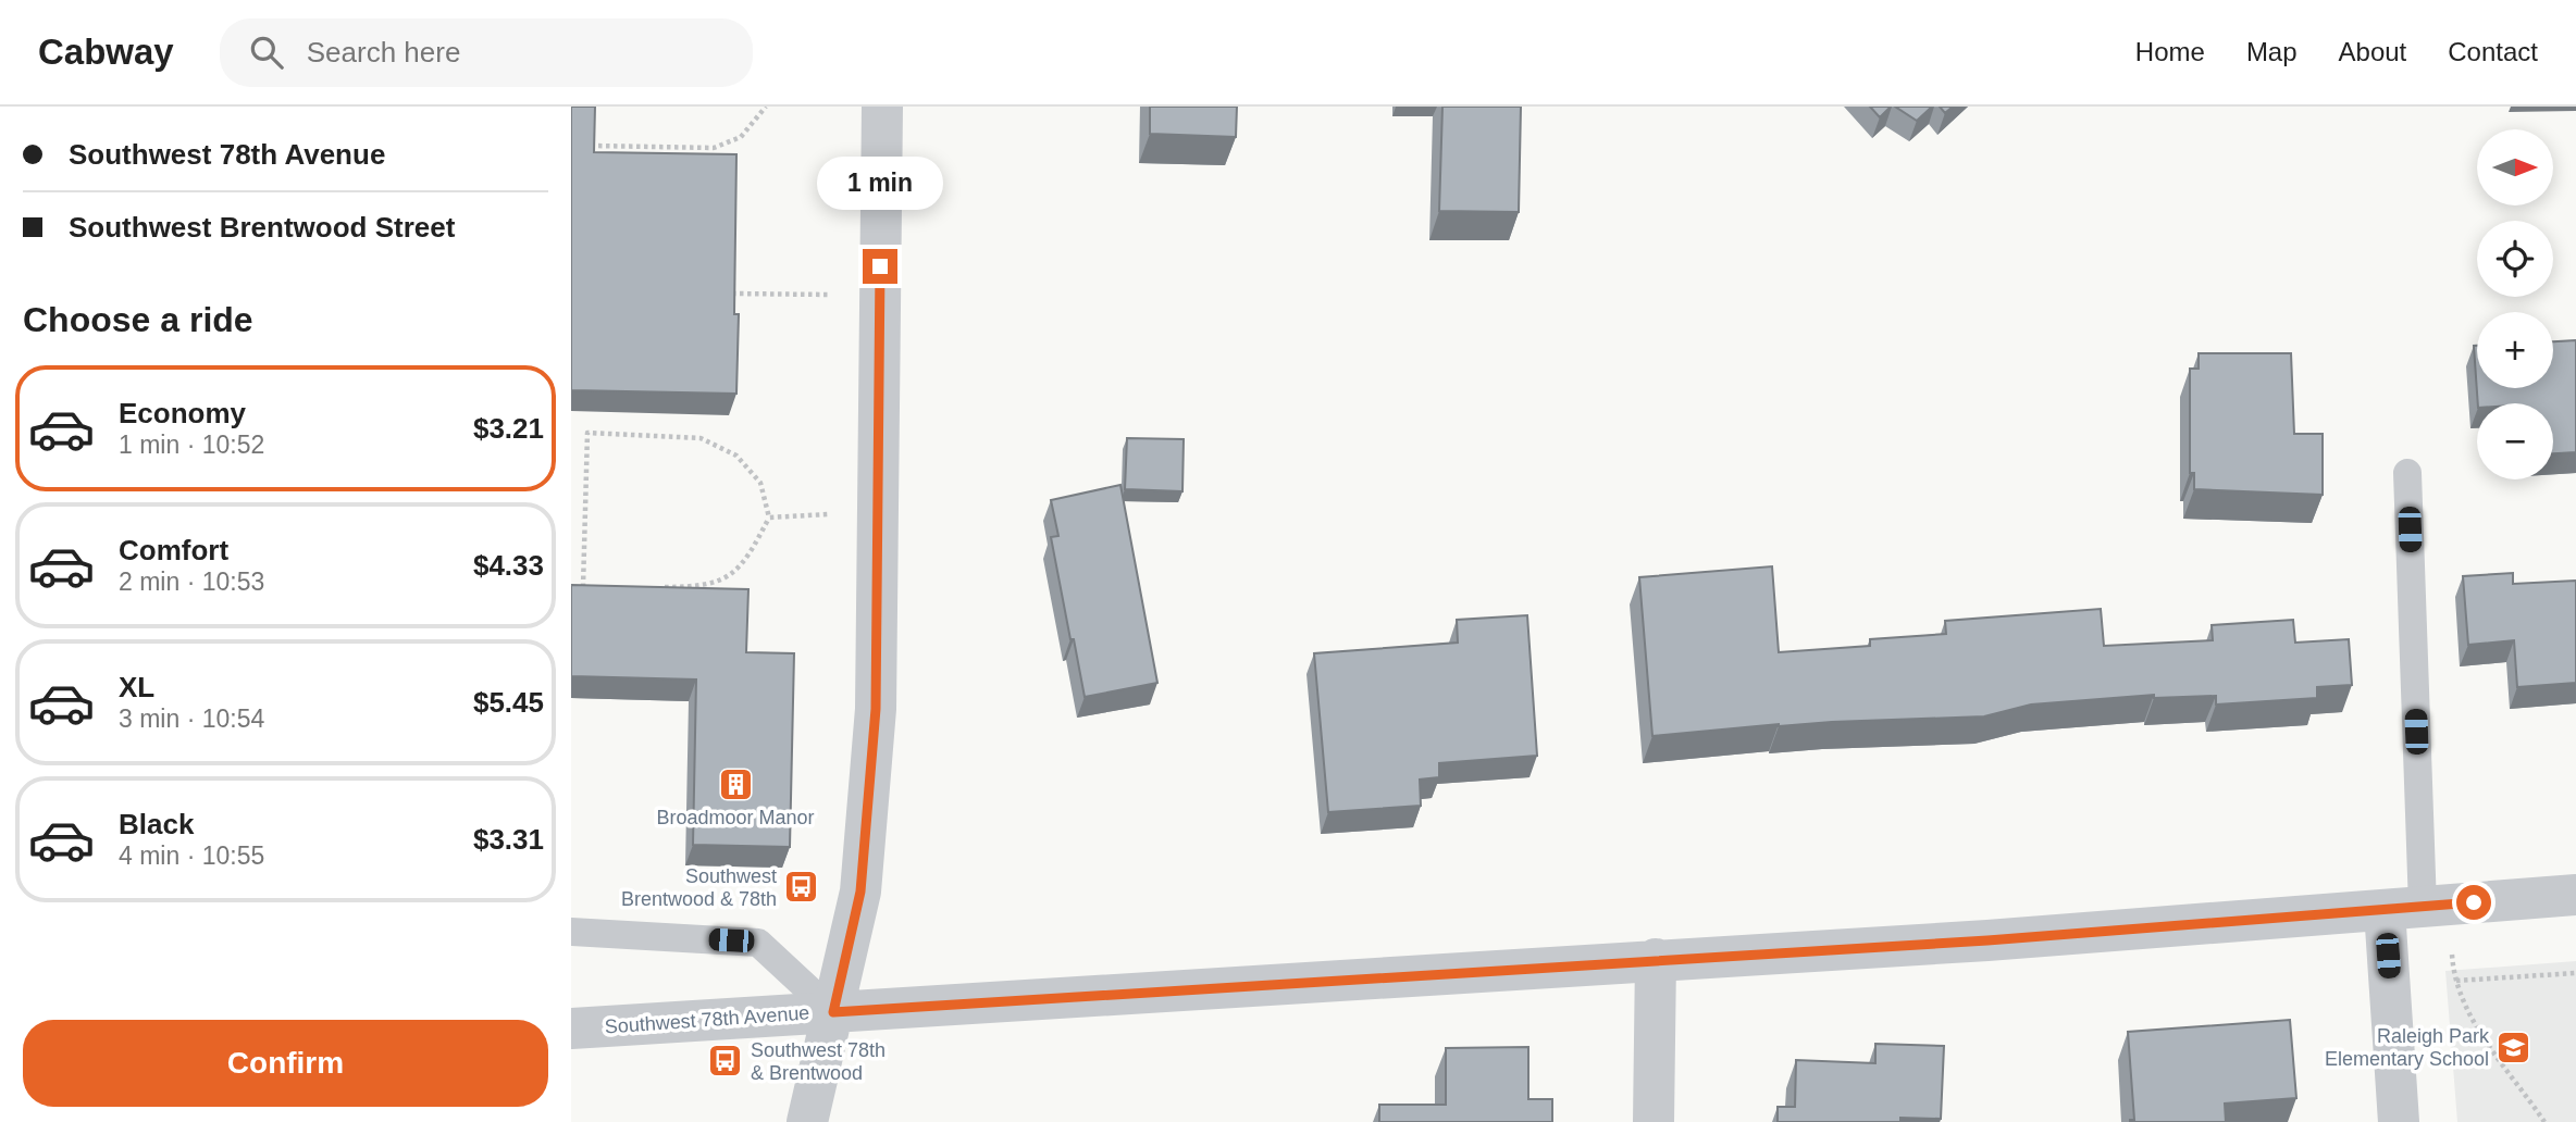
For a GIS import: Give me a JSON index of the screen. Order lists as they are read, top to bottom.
{
  "streets": {
    "street": ["Southwest 78th Avenue"]
  },
  "places": {
    "building": ["Broadmoor Manor"],
    "bus stop": ["Southwest Brentwood & 78th", "Southwest 78th & Brentwood"],
    "school or university": ["Raleigh Park Elementary School"]
  },
  "north": "right",
  "page": {
    "header": "Cabway",
    "search": "Search here",
    "nav": [
      "Home",
      "Map",
      "About",
      "Contact"
    ],
    "banner": ["Southwest 78th Avenue", "Southwest Brentwood Street"],
    "map_buttons": ["+", "−"],
    "bubble": "1 min",
    "heading": "Choose a ride",
    "list": [
      {
        "name": "Economy",
        "note": "1 min · 10:52",
        "value": "$3.21"
      },
      {
        "name": "Comfort",
        "note": "2 min · 10:53",
        "value": "$4.33"
      },
      {
        "name": "XL",
        "note": "3 min · 10:54",
        "value": "$5.45"
      },
      {
        "name": "Black",
        "note": "4 min · 10:55",
        "value": "$3.31"
      }
    ],
    "buttons": "Confirm"
  }
}
